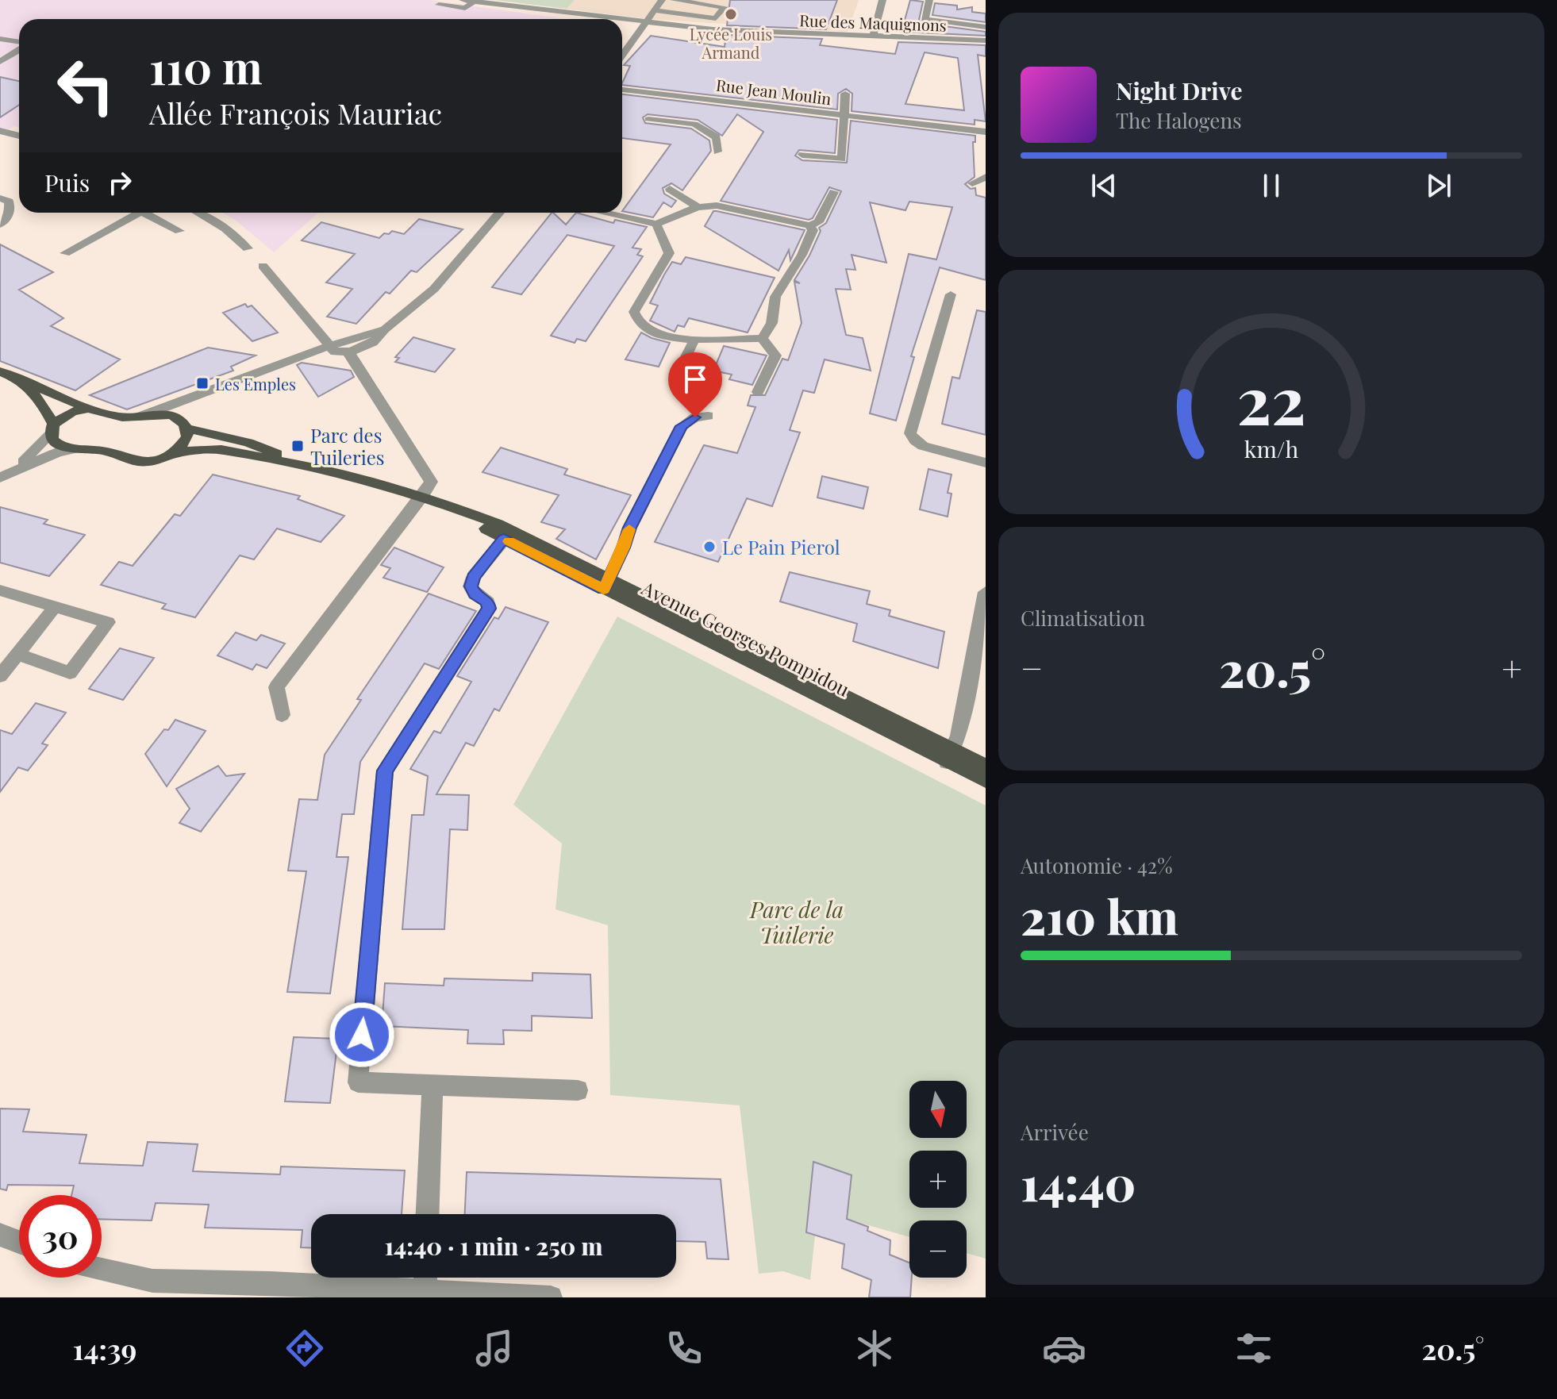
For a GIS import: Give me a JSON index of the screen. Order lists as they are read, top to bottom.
{
  "streets": {
    "main road": ["Avenue Georges Pompidou"],
    "street": ["Rue des Maquignons", "Rue Jean Moulin"]
  },
  "parks": ["Parc de la Tuilerie"],
  "places": {
    "other": ["Lycée Louis Armand", "Le Pain Pierol"],
    "transit": ["Les Emples", "Parc des Tuileries"]
  },
  "north": "bottom",
  "page": {
    "turn": ["110 m", "Allée François Mauriac"],
    "song": ["Night Drive", "The Halogens"],
    "then": "Puis",
    "tile": [
      "Climatisation",
      ["Autonomie · 42%", "210 km"],
      ["Arrivée", "14:40"]
    ],
    "heat": ["−", "20.5°", "+"],
    "map_buttons": ["+", "−"],
    "limit": "30",
    "trip": "14:40 · 1 min · 250 m",
    "tabs": ["14:39", "20.5°"],
    "gauge": ["22", "km/h"]
  }
}
